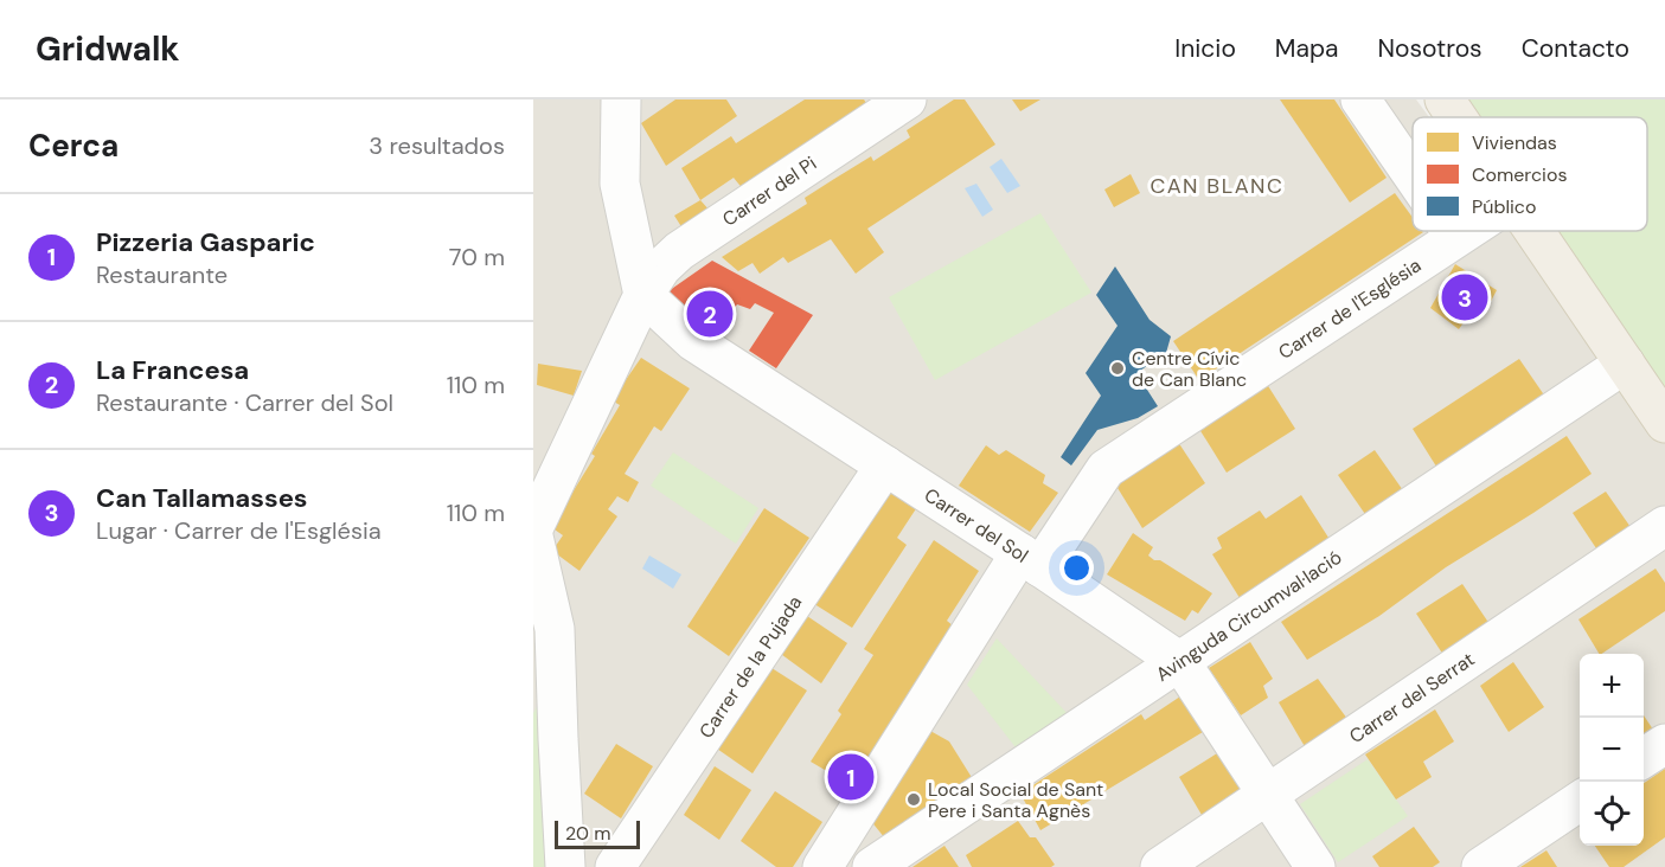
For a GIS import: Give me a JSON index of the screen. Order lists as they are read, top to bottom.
{
  "streets": {
    "street": [
      "Carrer del Pi",
      "Carrer de l'Església",
      "Carrer del Sol",
      "Avinguda Circumval·lació",
      "Carrer de la Pujada",
      "Carrer del Serrat"
    ]
  },
  "crossings": [
    ["Carrer del Pi", "Carrer del Sol"],
    ["Carrer de l'Església", "Carrer del Sol"],
    ["Carrer del Sol", "Avinguda Circumval·lació"],
    ["Carrer del Sol", "Carrer de la Pujada"],
    ["Carrer del Sol", "Carrer del Serrat"]
  ],
  "districts": ["CAN BLANC"],
  "places": ["Centre Cívic de Can Blanc", "Local Social de Sant Pere i Santa Agnès"],
  "legend": ["Viviendas", "Comercios", "Público"],
  "scale_bar": "20 m",
  "page": {
    "header": "Gridwalk",
    "nav": [
      "Inicio",
      "Mapa",
      "Nosotros",
      "Contacto"
    ],
    "heading": ["Cerca", "3 resultados"],
    "list": [
      {
        "mark": "1",
        "name": "Pizzeria Gasparic",
        "note": "Restaurante",
        "value": "70 m"
      },
      {
        "mark": "2",
        "name": "La Francesa",
        "note": "Restaurante · Carrer del Sol",
        "value": "110 m"
      },
      {
        "mark": "3",
        "name": "Can Tallamasses",
        "note": "Lugar · Carrer de l'Església",
        "value": "110 m"
      }
    ],
    "pins": ["3", "2", "1"],
    "map_buttons": ["+", "−"],
    "scale": "20 m"
  }
}
